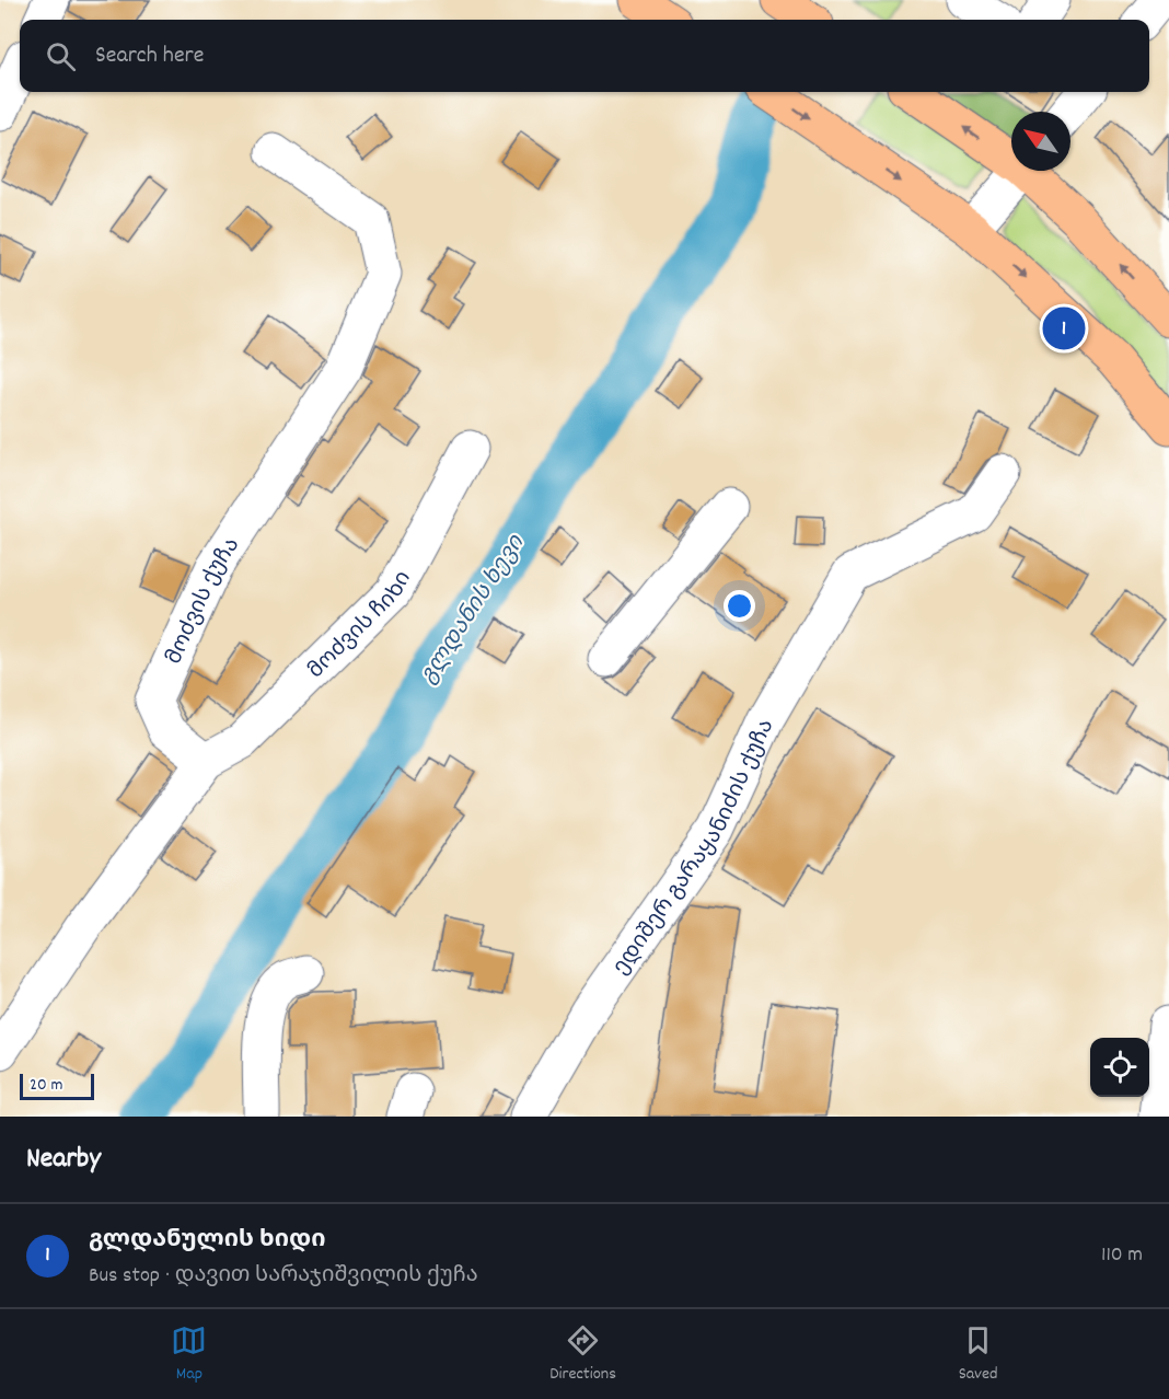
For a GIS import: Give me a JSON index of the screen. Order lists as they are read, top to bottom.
{
  "streets": {
    "street": ["მოძვის ქუჩა", "მოძვის ჩიხი", "ედიშერ გარაყანიძის ქუჩა"]
  },
  "crossings": [
    ["მოძვის ქუჩა", "მოძვის ჩიხი"]
  ],
  "water": ["გლდანის ხევი"],
  "scale_bar": "20 m",
  "north": "top left",
  "page": {
    "search": "Search here",
    "pins": "1",
    "scale": "20 m",
    "heading": "Nearby",
    "list": [
      {
        "mark": "1",
        "name": "გლდანულის ხიდი",
        "note": "Bus stop · დავით სარაჯიშვილის ქუჩა",
        "value": "110 m"
      }
    ],
    "nav": ["Map", "Directions", "Saved"]
  }
}
